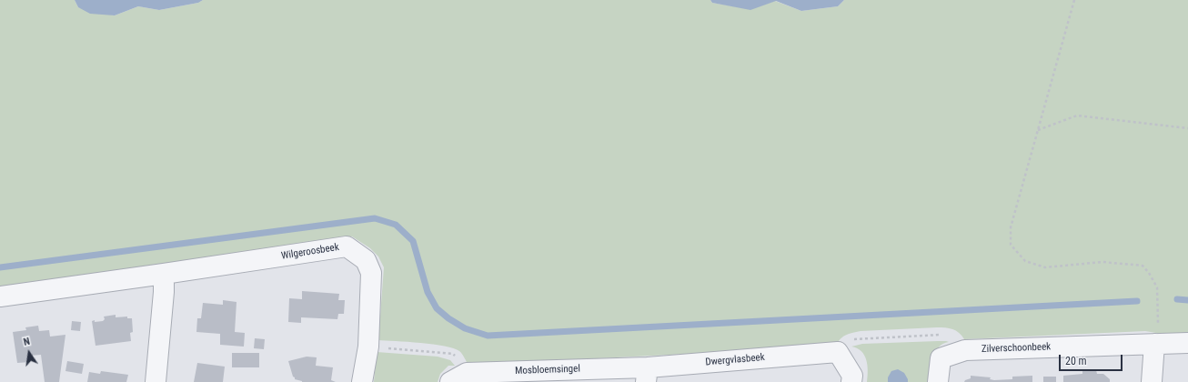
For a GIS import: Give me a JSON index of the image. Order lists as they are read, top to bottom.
{
  "streets": {
    "street": [
      "Wilgeroosbeek",
      "Zilverschoonbeek",
      "Dwergvlasbeek",
      "Mosbloemsingel"
    ]
  },
  "crossings": [
    ["Dwergvlasbeek", "Mosbloemsingel"]
  ],
  "scale_bar": "20 m",
  "north": "top"
}
